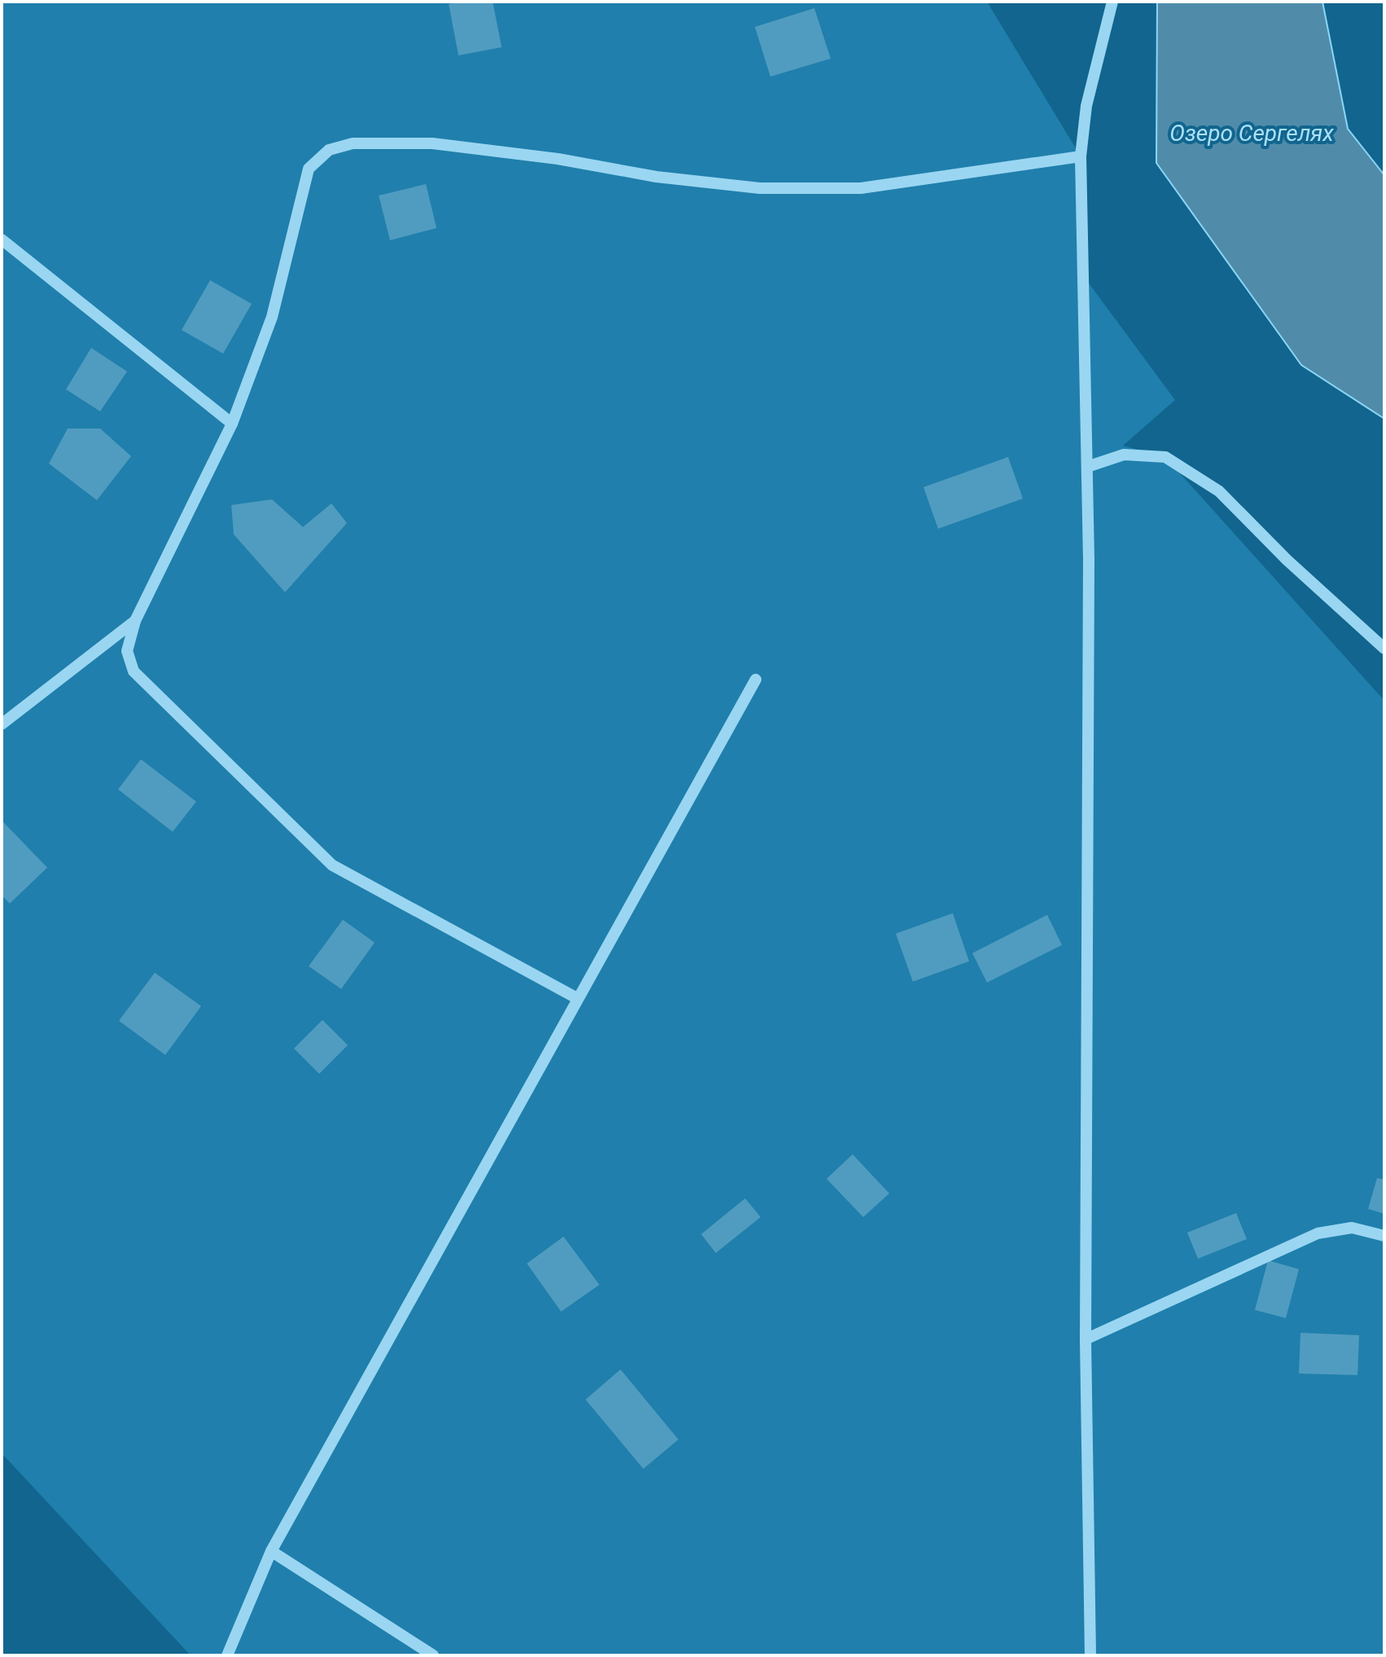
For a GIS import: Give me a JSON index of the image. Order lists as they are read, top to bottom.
{
  "water": ["Озеро Сергелях"]
}
